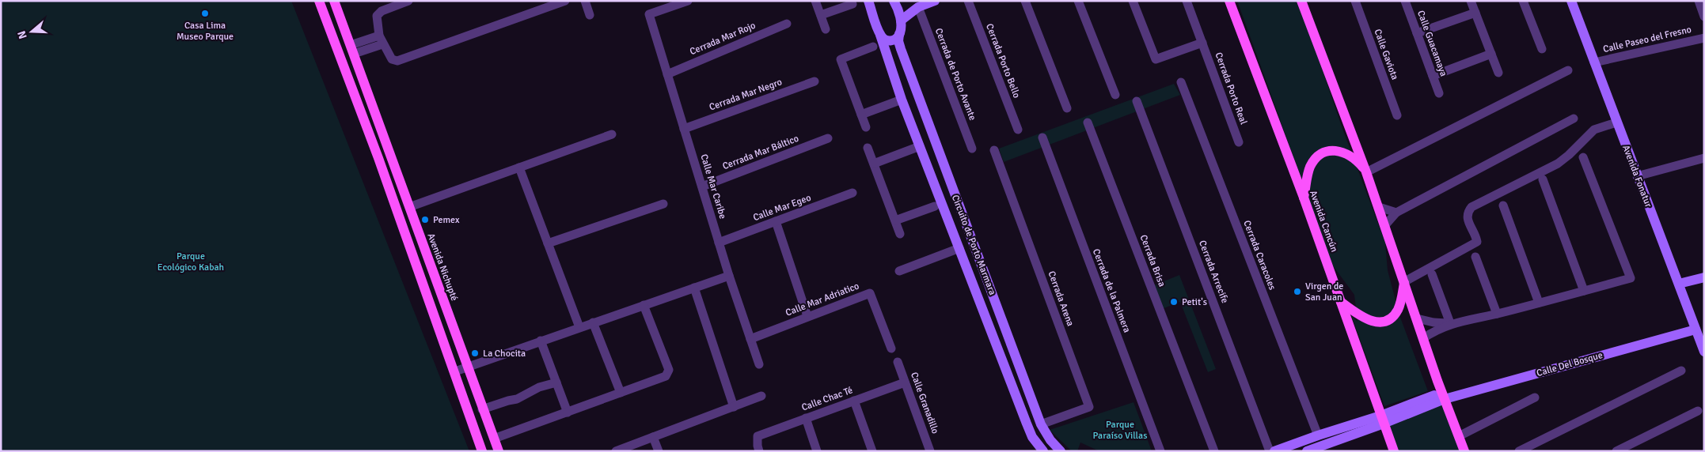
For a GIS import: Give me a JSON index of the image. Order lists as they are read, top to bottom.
{
  "streets": {
    "main road": ["Avenida Cancún", "Avenida Nichupté"],
    "street": [
      "Cerrada Mar Rojo",
      "Calle Paseo del Fresno",
      "Calle Guacamaya",
      "Calle Gaviota",
      "Cerrada Porto Bello",
      "Cerrada de Porto Avante",
      "Cerrada Porto Real",
      "Cerrada Mar Negro",
      "Cerrada Mar Báltico",
      "Avenida Fonatur",
      "Calle Mar Caribe",
      "Calle Mar Egeo",
      "Circuito de Porto Marmara",
      "Cerrada Caracoles",
      "Cerrada Brisa",
      "Cerrada Arrecife",
      "Cerrada de la Palmera",
      "Cerrada Arena",
      "Calle Mar Adriatico",
      "Calle Del Bosque",
      "Calle Chac Té",
      "Calle Granadillo"
    ]
  },
  "crossings": [
    ["Cerrada Mar Rojo", "Calle Mar Caribe"],
    ["Calle Paseo del Fresno", "Avenida Fonatur"],
    ["Cerrada Mar Negro", "Calle Mar Caribe"],
    ["Cerrada Mar Báltico", "Calle Mar Caribe"],
    ["Avenida Fonatur", "Calle Del Bosque"],
    ["Calle Mar Caribe", "Calle Mar Egeo"],
    ["Calle Mar Caribe", "Calle Mar Adriatico"],
    ["Avenida Cancún", "Calle Del Bosque"],
    ["Circuito de Porto Marmara", "Cerrada Arena"],
    ["Cerrada Caracoles", "Calle Del Bosque"],
    ["Calle Chac Té", "Calle Granadillo"]
  ],
  "parks": ["Parque Ecológico Kabah", "Parque Paraíso Villas"],
  "places": [
    "Casa Lima Museo Parque",
    "Pemex",
    "Virgen de San Juan",
    "Petit's",
    "La Chocita"
  ],
  "north": "left"
}
